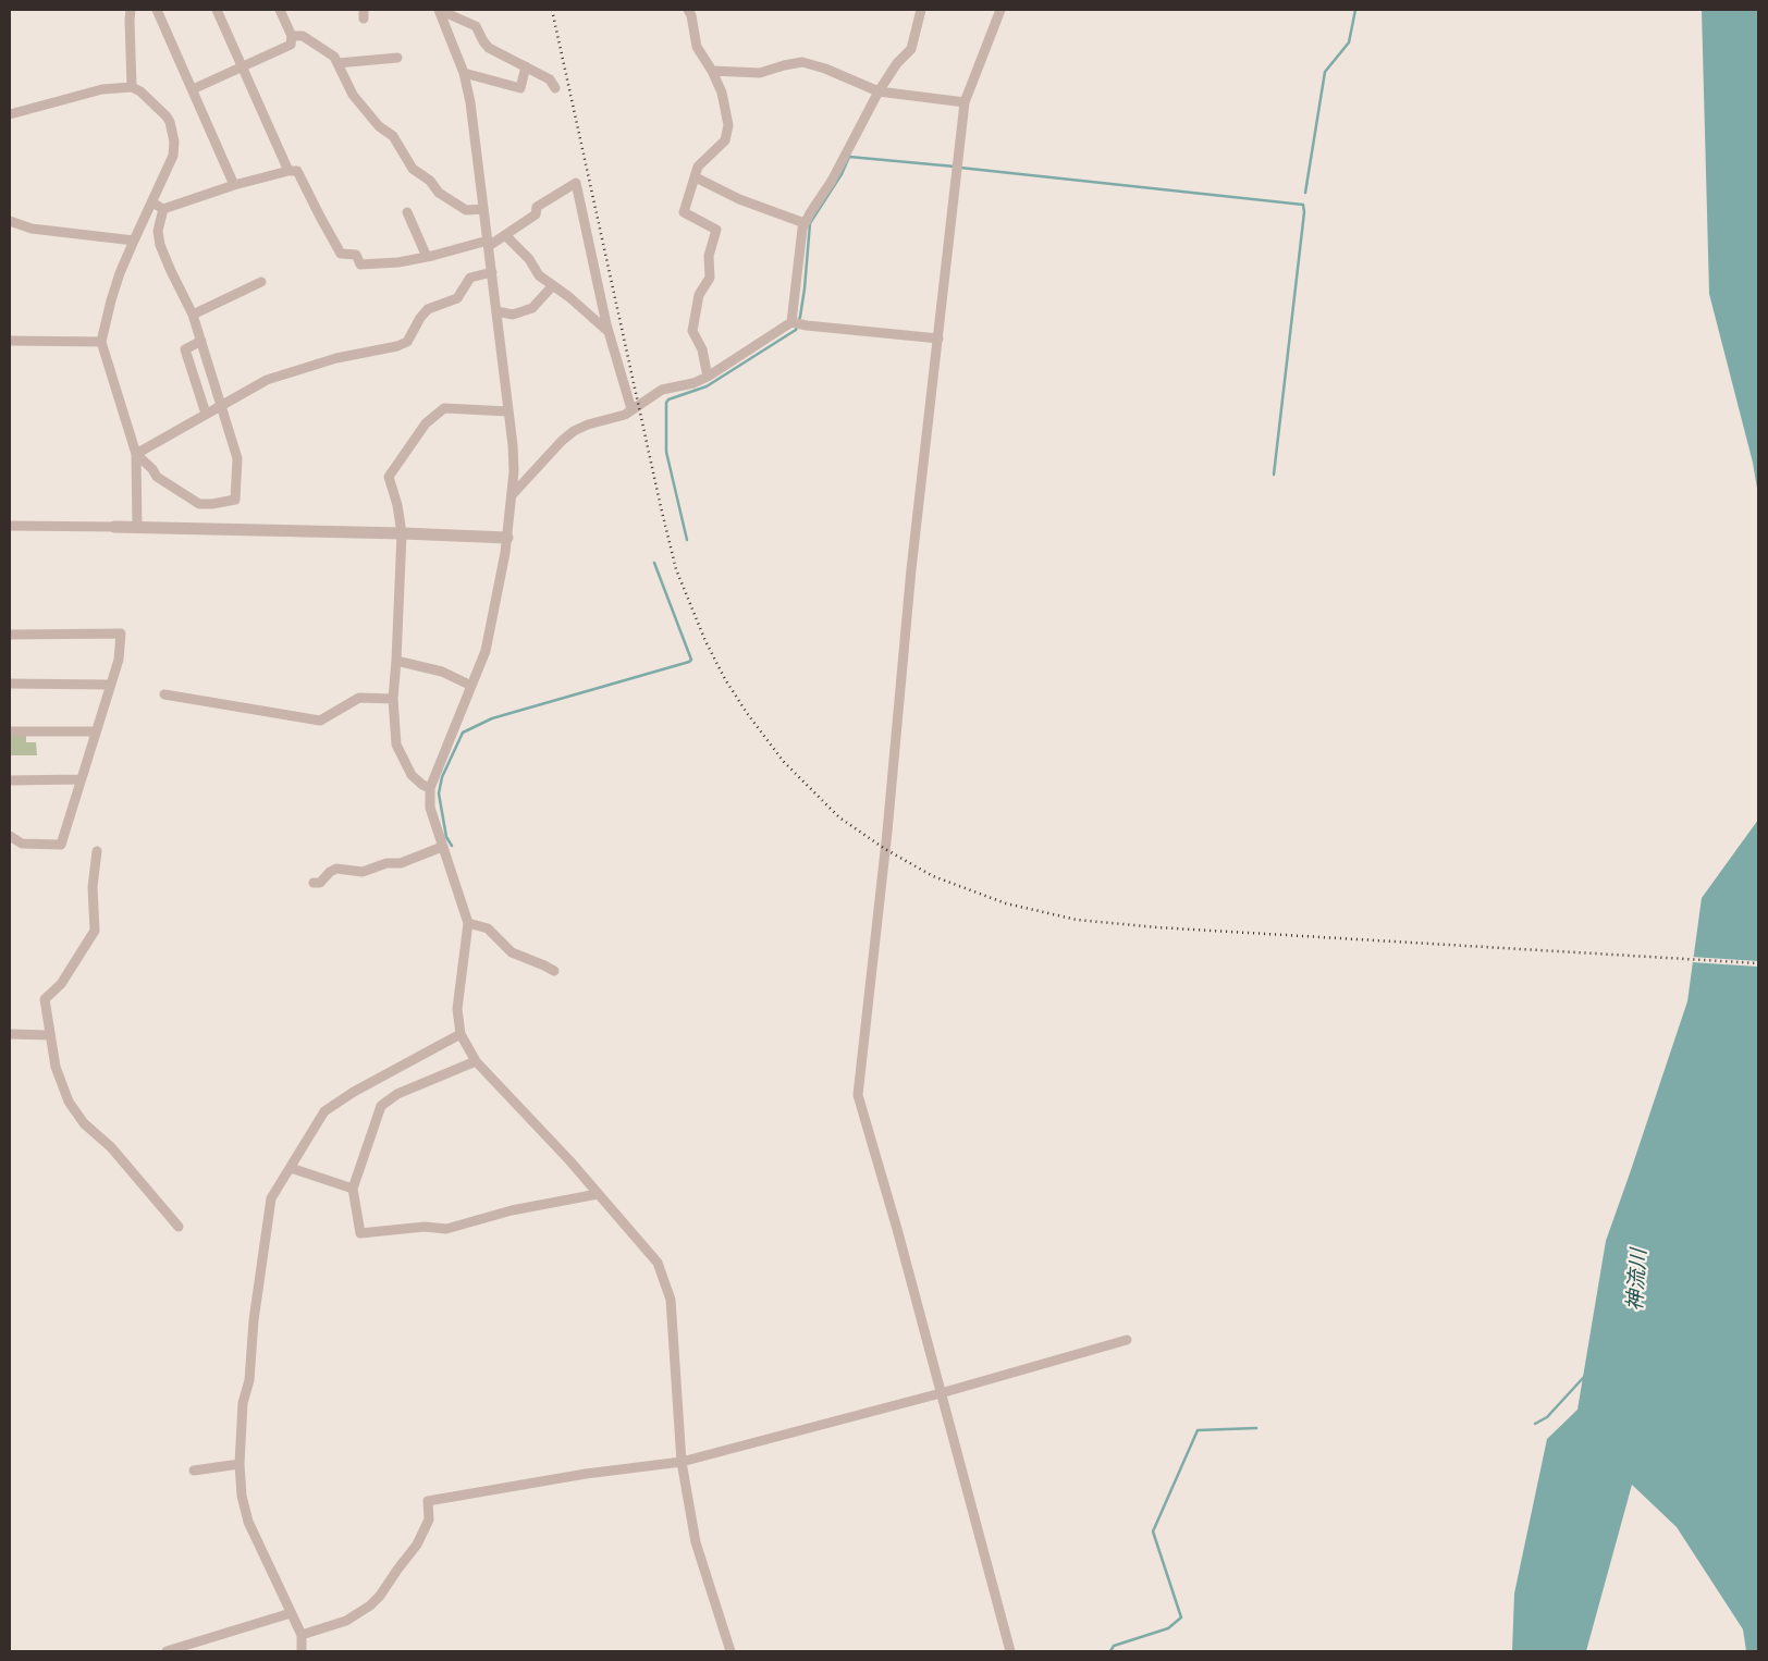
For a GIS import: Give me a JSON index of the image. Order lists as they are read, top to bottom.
{
  "water": ["神流川"]
}
